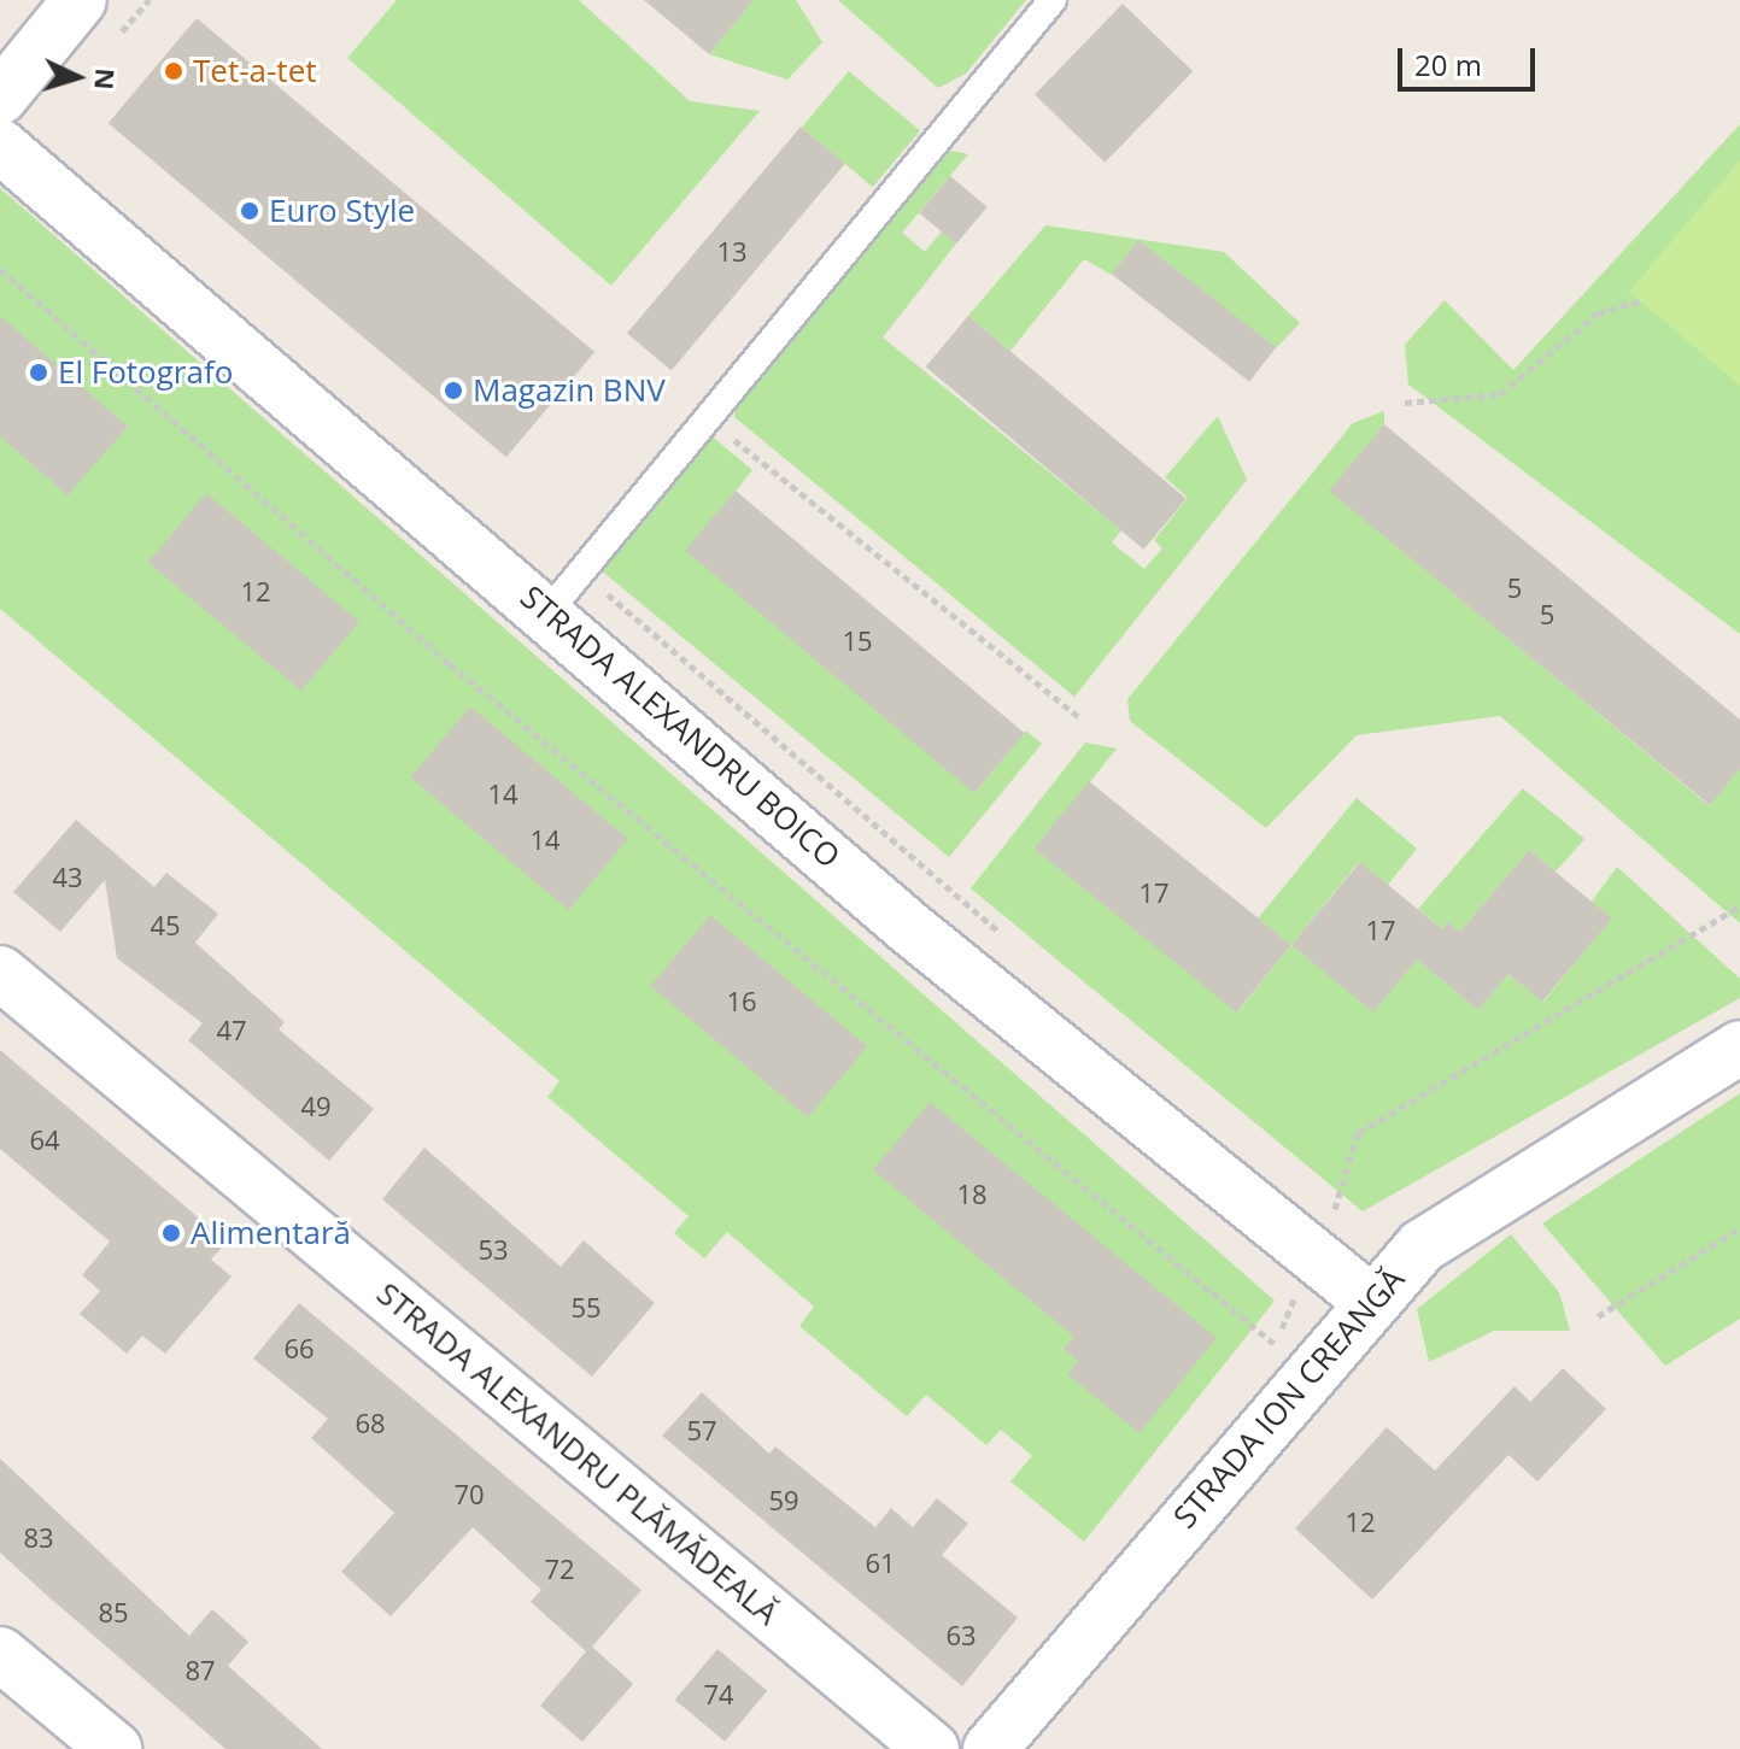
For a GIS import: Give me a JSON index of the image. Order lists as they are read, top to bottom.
{
  "streets": {
    "street": ["STRADA ALEXANDRU BOICO", "STRADA ION CREANGĂ", "STRADA ALEXANDRU PLĂMĂDEALĂ"]
  },
  "crossings": [
    ["STRADA ALEXANDRU BOICO", "STRADA ION CREANGĂ"]
  ],
  "places": [
    "Tet-a-tet",
    "Euro Style",
    "El Fotografo",
    "Magazin BNV",
    "Alimentară"
  ],
  "house_numbers": [
    "13",
    "5",
    "12",
    "5",
    "15",
    "14",
    "14",
    "43",
    "17",
    "45",
    "17",
    "16",
    "47",
    "49",
    "64",
    "18",
    "53",
    "55",
    "66",
    "68",
    "57",
    "70",
    "59",
    "12",
    "83",
    "61",
    "72",
    "85",
    "63",
    "87",
    "74"
  ],
  "scale_bar": "20 m",
  "north": "right"
}
